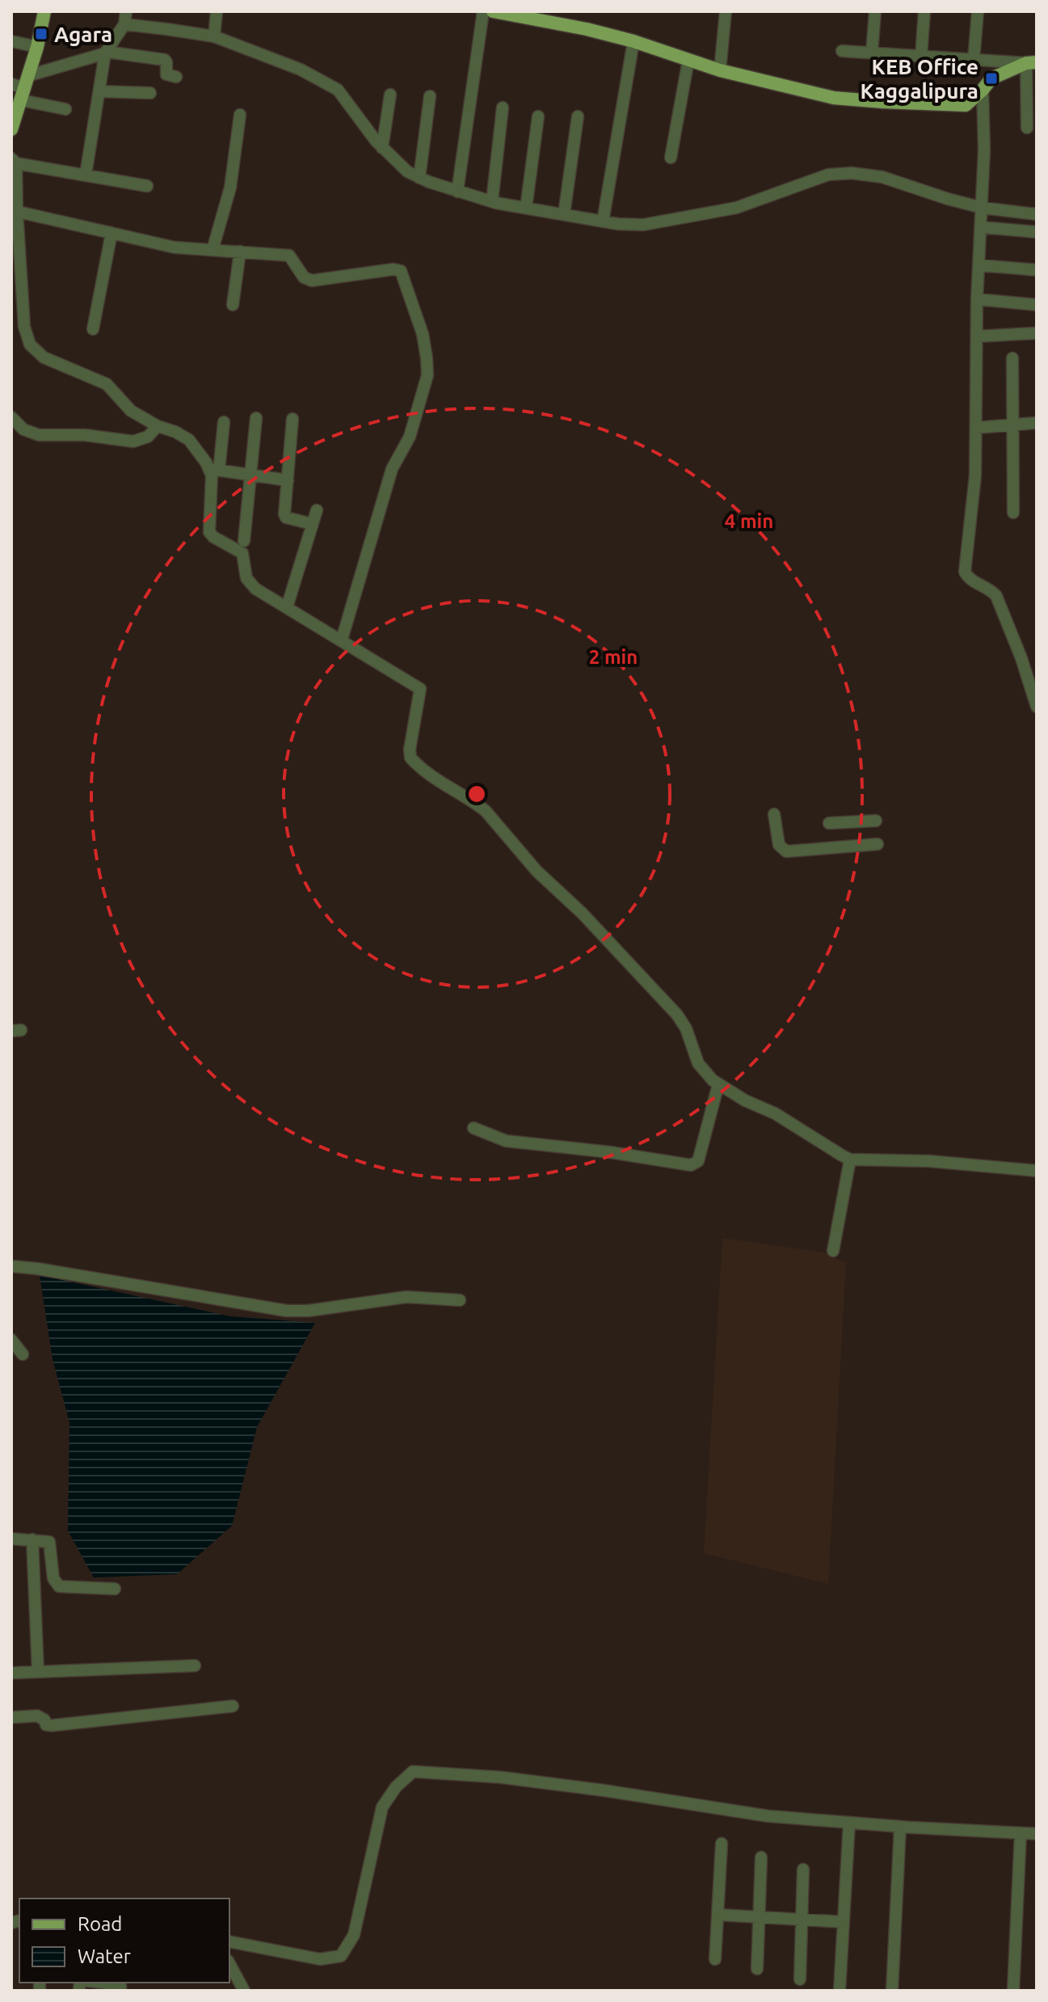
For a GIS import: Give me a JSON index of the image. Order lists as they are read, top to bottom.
{
  "places": {
    "transit": ["Agara", "KEB Office Kaggalipura"]
  },
  "legend": ["Road", "Water"],
  "rings": ["4 min", "2 min"]
}
